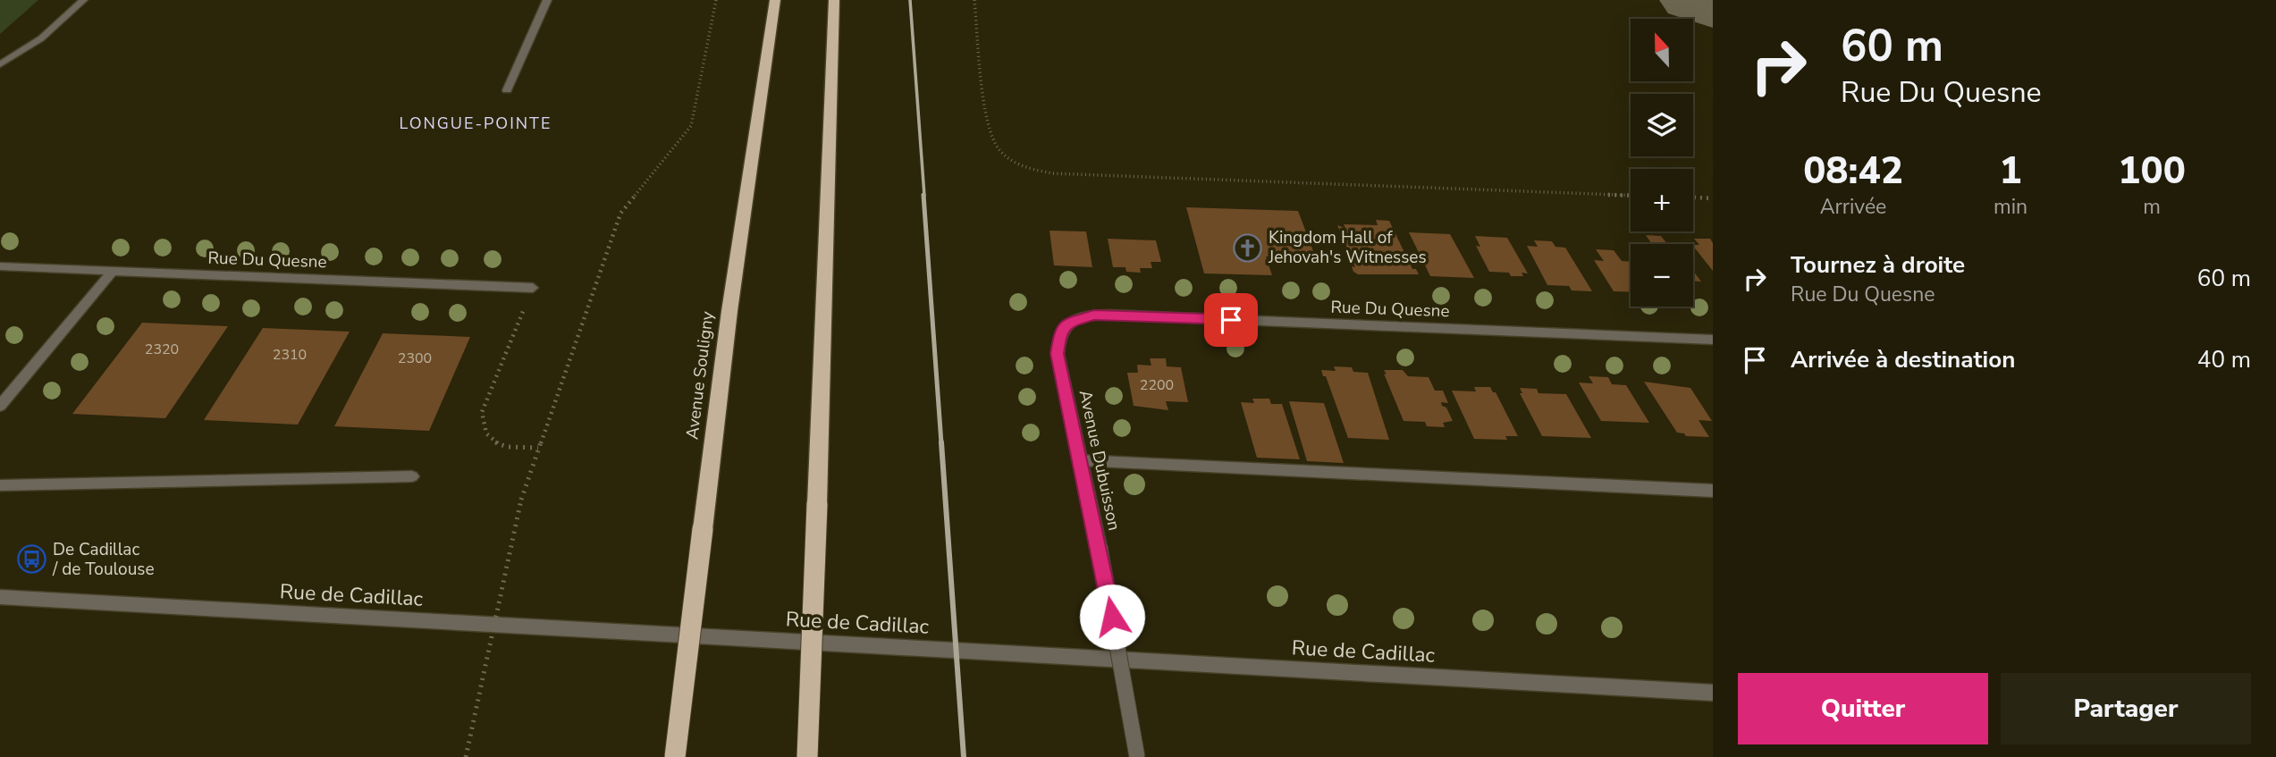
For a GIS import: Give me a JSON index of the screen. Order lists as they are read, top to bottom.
{
  "streets": {
    "highway": ["Avenue Souligny"],
    "street": ["Rue Du Quesne", "Avenue Dubuisson", "Rue de Cadillac"]
  },
  "crossings": [
    ["Rue Du Quesne", "Avenue Dubuisson"]
  ],
  "districts": ["LONGUE-POINTE"],
  "places": {
    "church": ["Kingdom Hall of Jehovah's Witnesses"],
    "bus stop": ["De Cadillac / de Toulouse"]
  },
  "house_numbers": [
    "2320",
    "2310",
    "2300",
    "2200"
  ],
  "north": "top",
  "page": {
    "turn": ["60 m", "Rue Du Quesne"],
    "map_buttons": ["+", "−"],
    "eta": [
      "08:42",
      "Arrivée",
      "1",
      "min",
      "100",
      "m"
    ],
    "list": [
      {
        "name": "Tournez à droite",
        "note": "Rue Du Quesne",
        "value": "60 m"
      },
      {
        "name": "Arrivée à destination",
        "value": "40 m"
      }
    ],
    "buttons": ["Quitter", "Partager"]
  }
}
